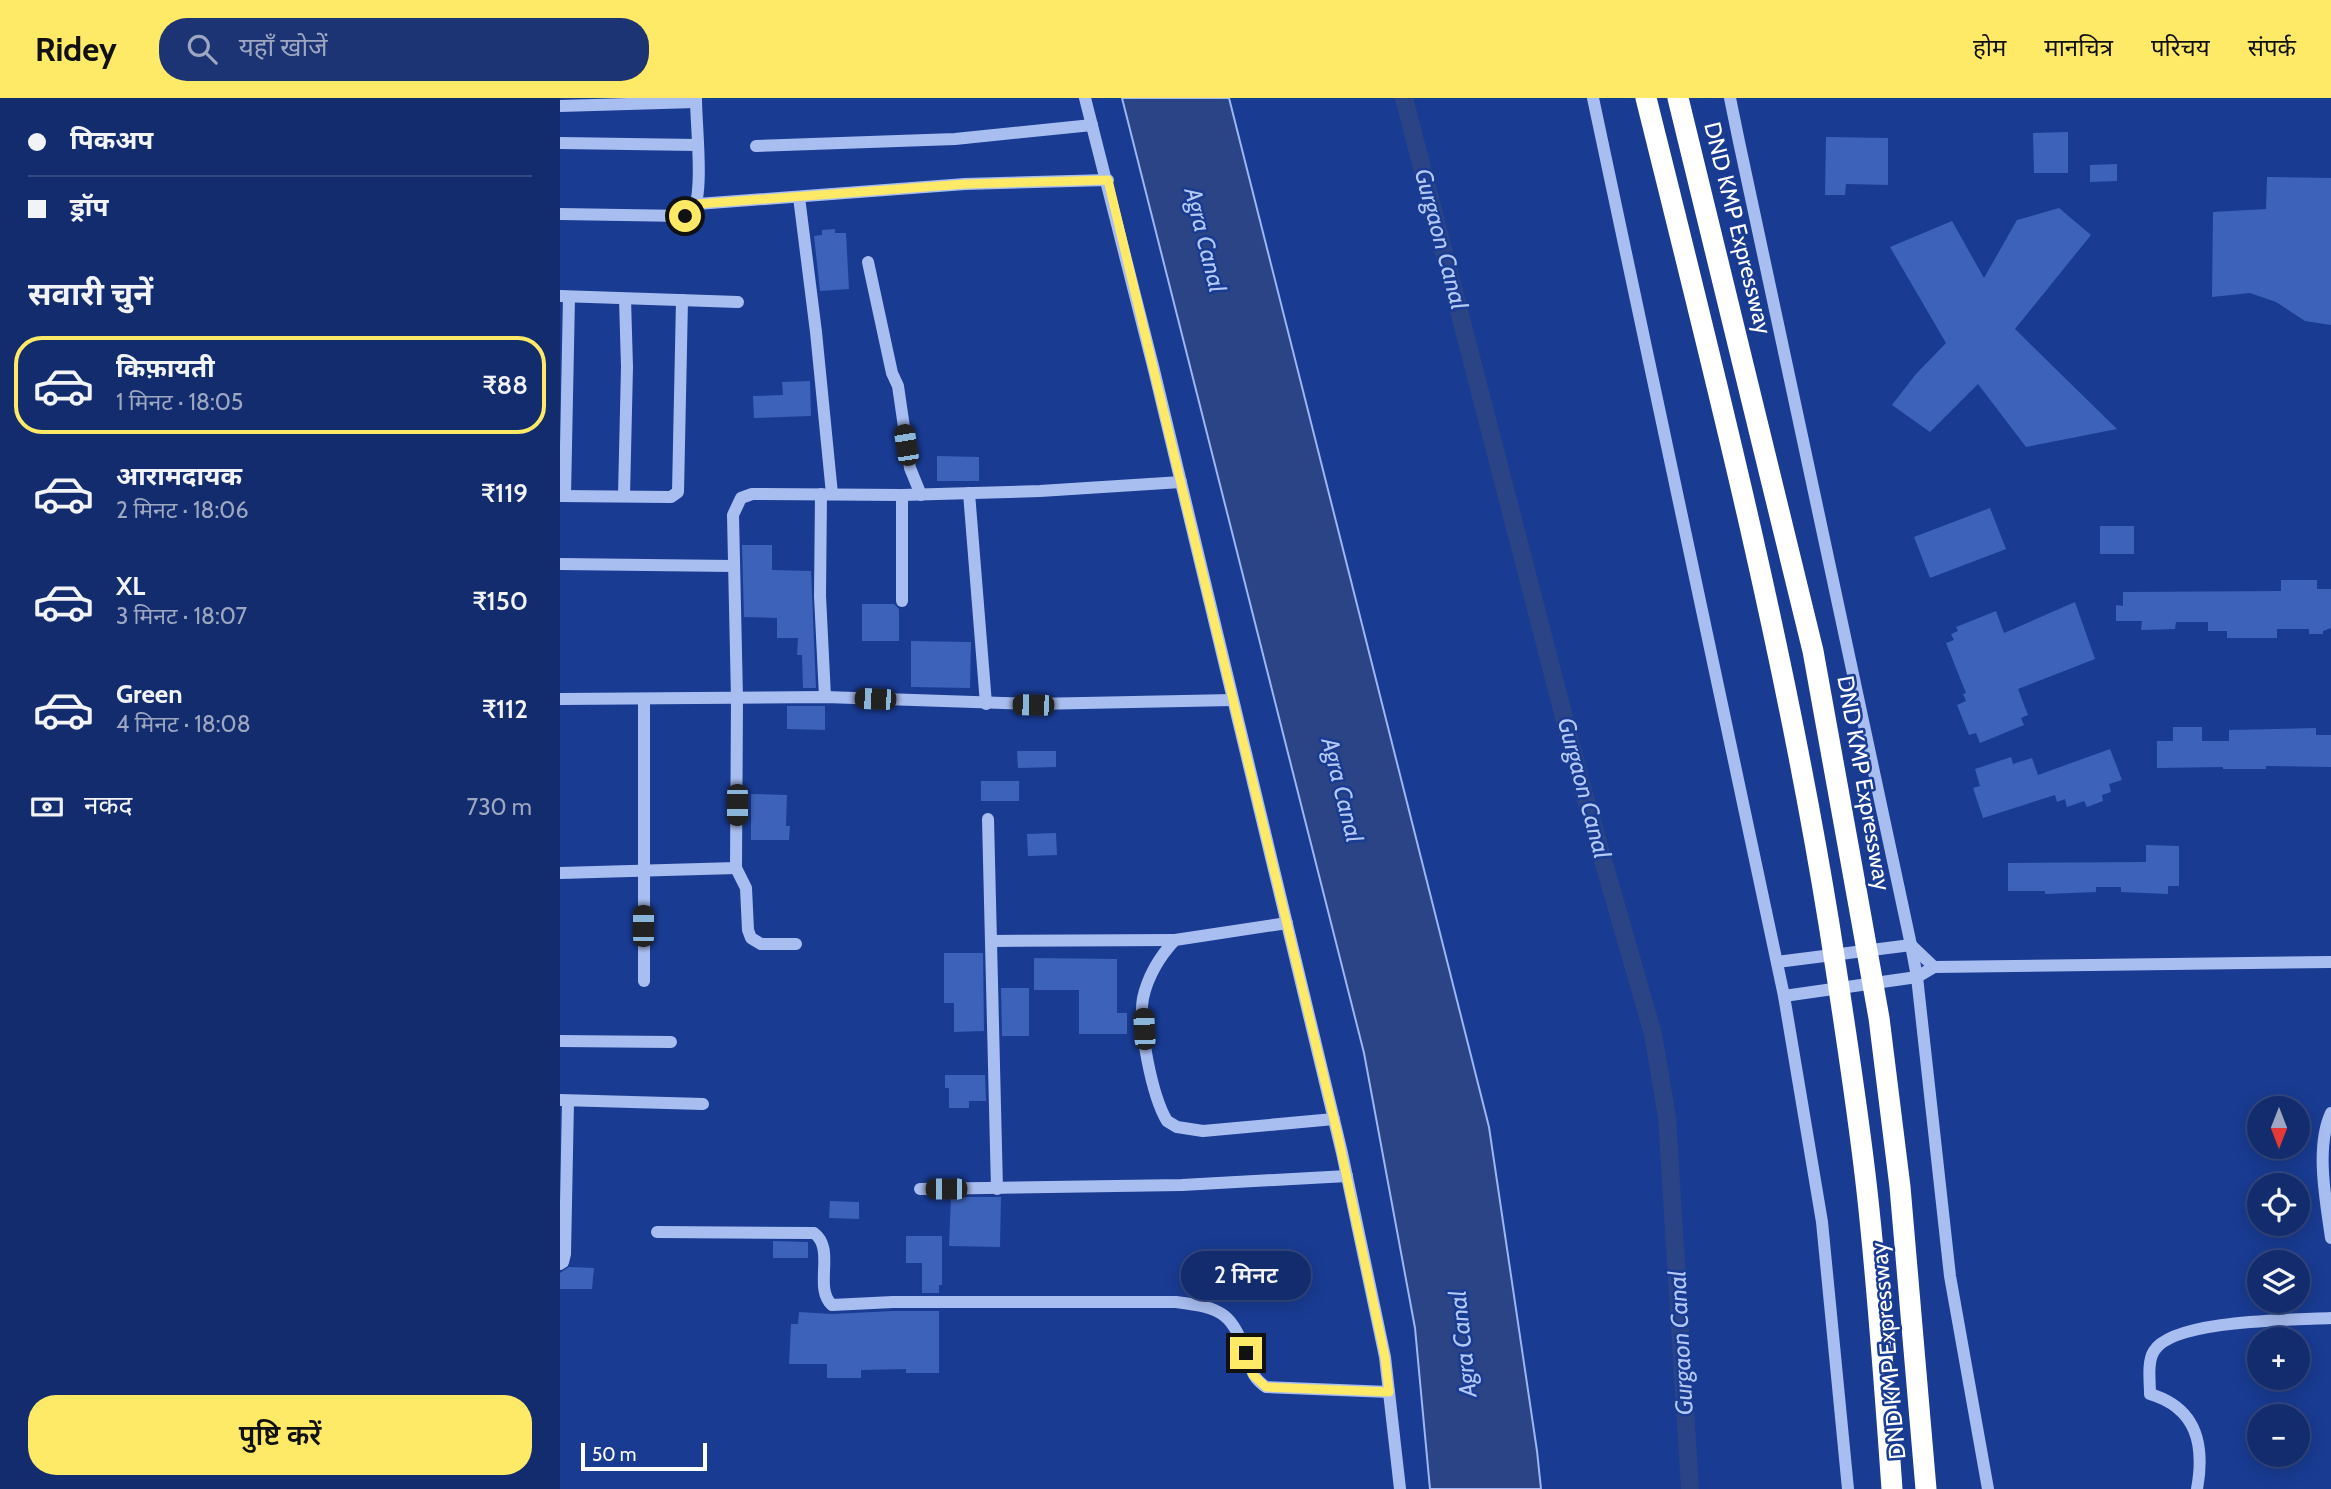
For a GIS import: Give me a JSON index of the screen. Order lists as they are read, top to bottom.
{
  "streets": {
    "highway": ["DND KMP Expressway"]
  },
  "water": ["Gurgaon Canal", "Agra Canal"],
  "scale_bar": "50 m",
  "north": "bottom",
  "page": {
    "header": "Ridey",
    "search": "यहाँ खोजें",
    "nav": [
      "होम",
      "मानचित्र",
      "परिचय",
      "संपर्क"
    ],
    "banner": ["पिकअप", "ड्रॉप"],
    "heading": "सवारी चुनें",
    "list": [
      {
        "name": "किफ़ायती",
        "note": "1 मिनट · 18:05",
        "value": "₹88"
      },
      {
        "name": "आरामदायक",
        "note": "2 मिनट · 18:06",
        "value": "₹119"
      },
      {
        "name": "XL",
        "note": "3 मिनट · 18:07",
        "value": "₹150"
      },
      {
        "name": "Green",
        "note": "4 मिनट · 18:08",
        "value": "₹112"
      }
    ],
    "pay": ["नकद", "730 m"],
    "map_buttons": ["+", "−"],
    "bubble": "2 मिनट",
    "buttons": "पुष्टि करें",
    "scale": "50 m"
  }
}
